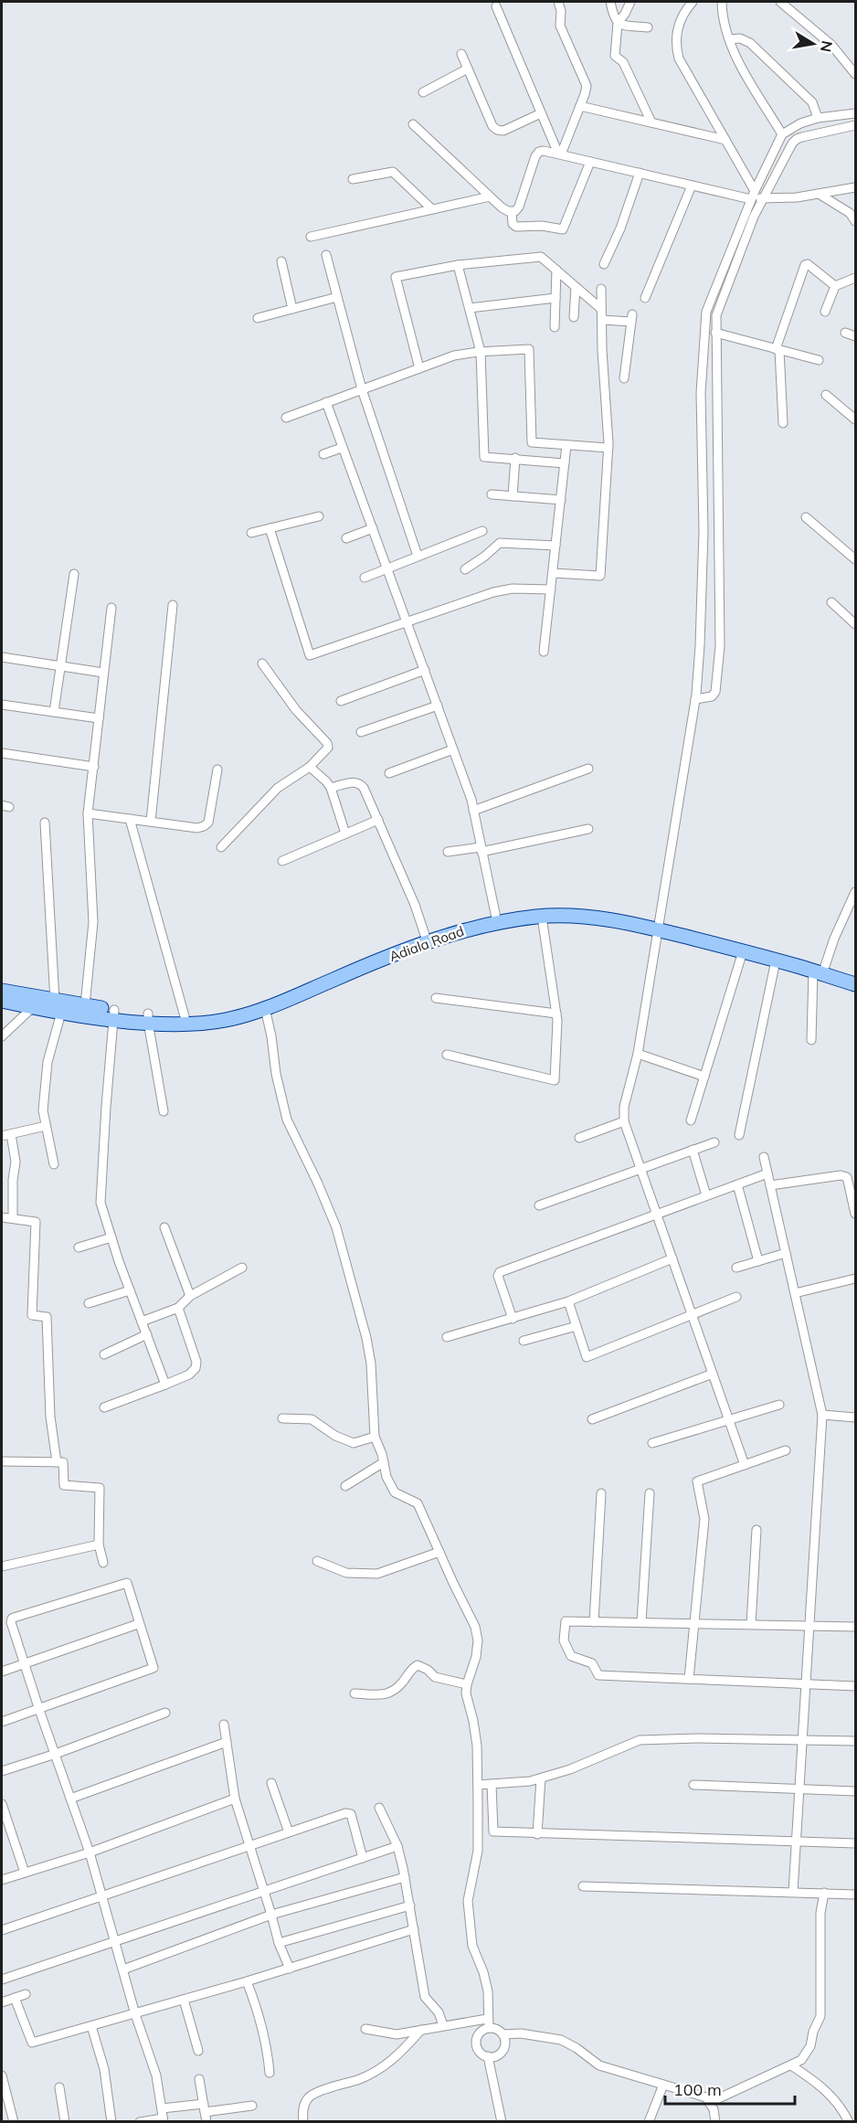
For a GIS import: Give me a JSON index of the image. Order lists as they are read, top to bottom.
{
  "streets": {
    "main road": ["Adiala Road"]
  },
  "scale_bar": "100 m",
  "north": "right"
}
